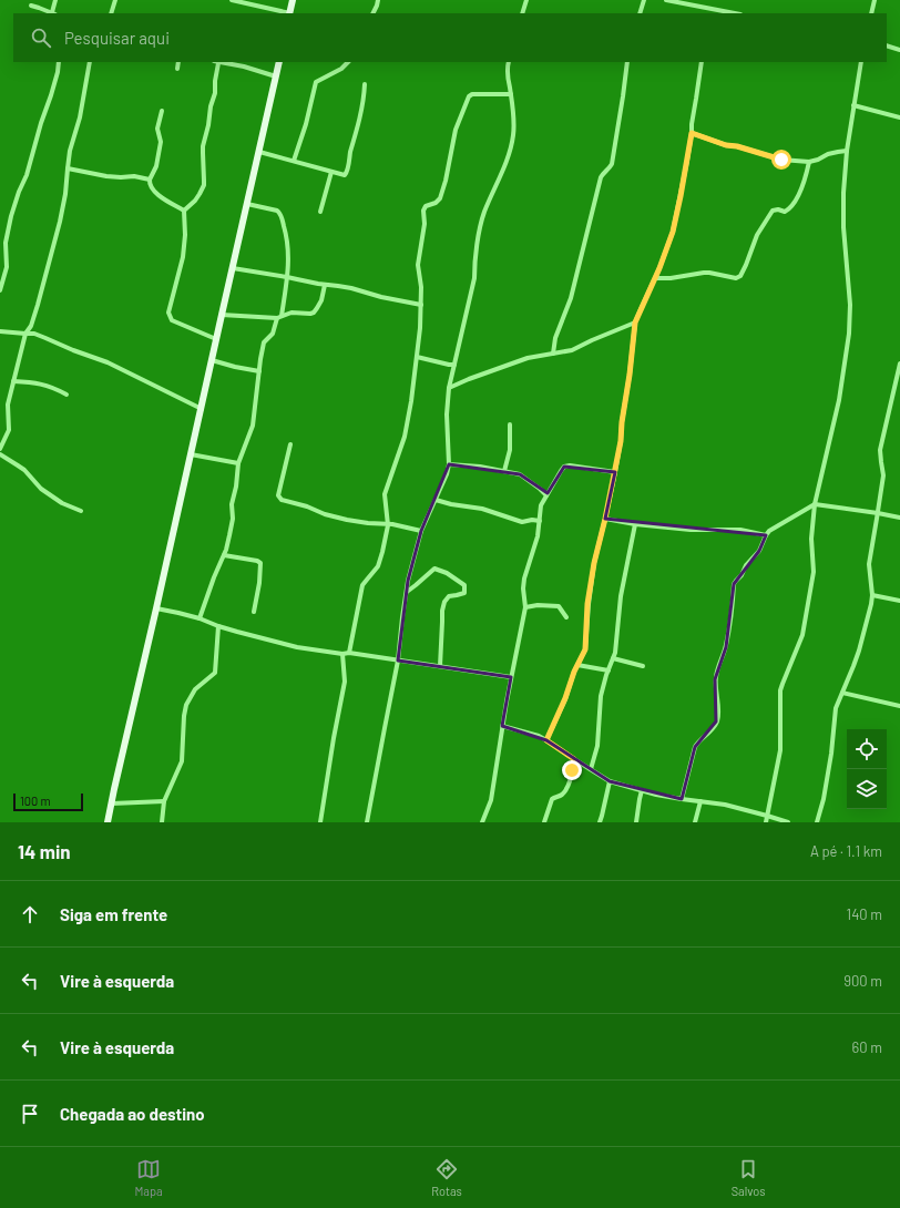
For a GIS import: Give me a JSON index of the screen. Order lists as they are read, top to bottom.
{
  "scale_bar": "100 m",
  "page": {
    "search": "Pesquisar aqui",
    "scale": "100 m",
    "heading": ["14 min", "A pé · 1.1 km"],
    "list": [
      ["Siga em frente", "140 m"],
      ["Vire à esquerda", "900 m"],
      ["Vire à esquerda", "60 m"],
      "Chegada ao destino"
    ],
    "nav": ["Mapa", "Rotas", "Salvos"]
  }
}
